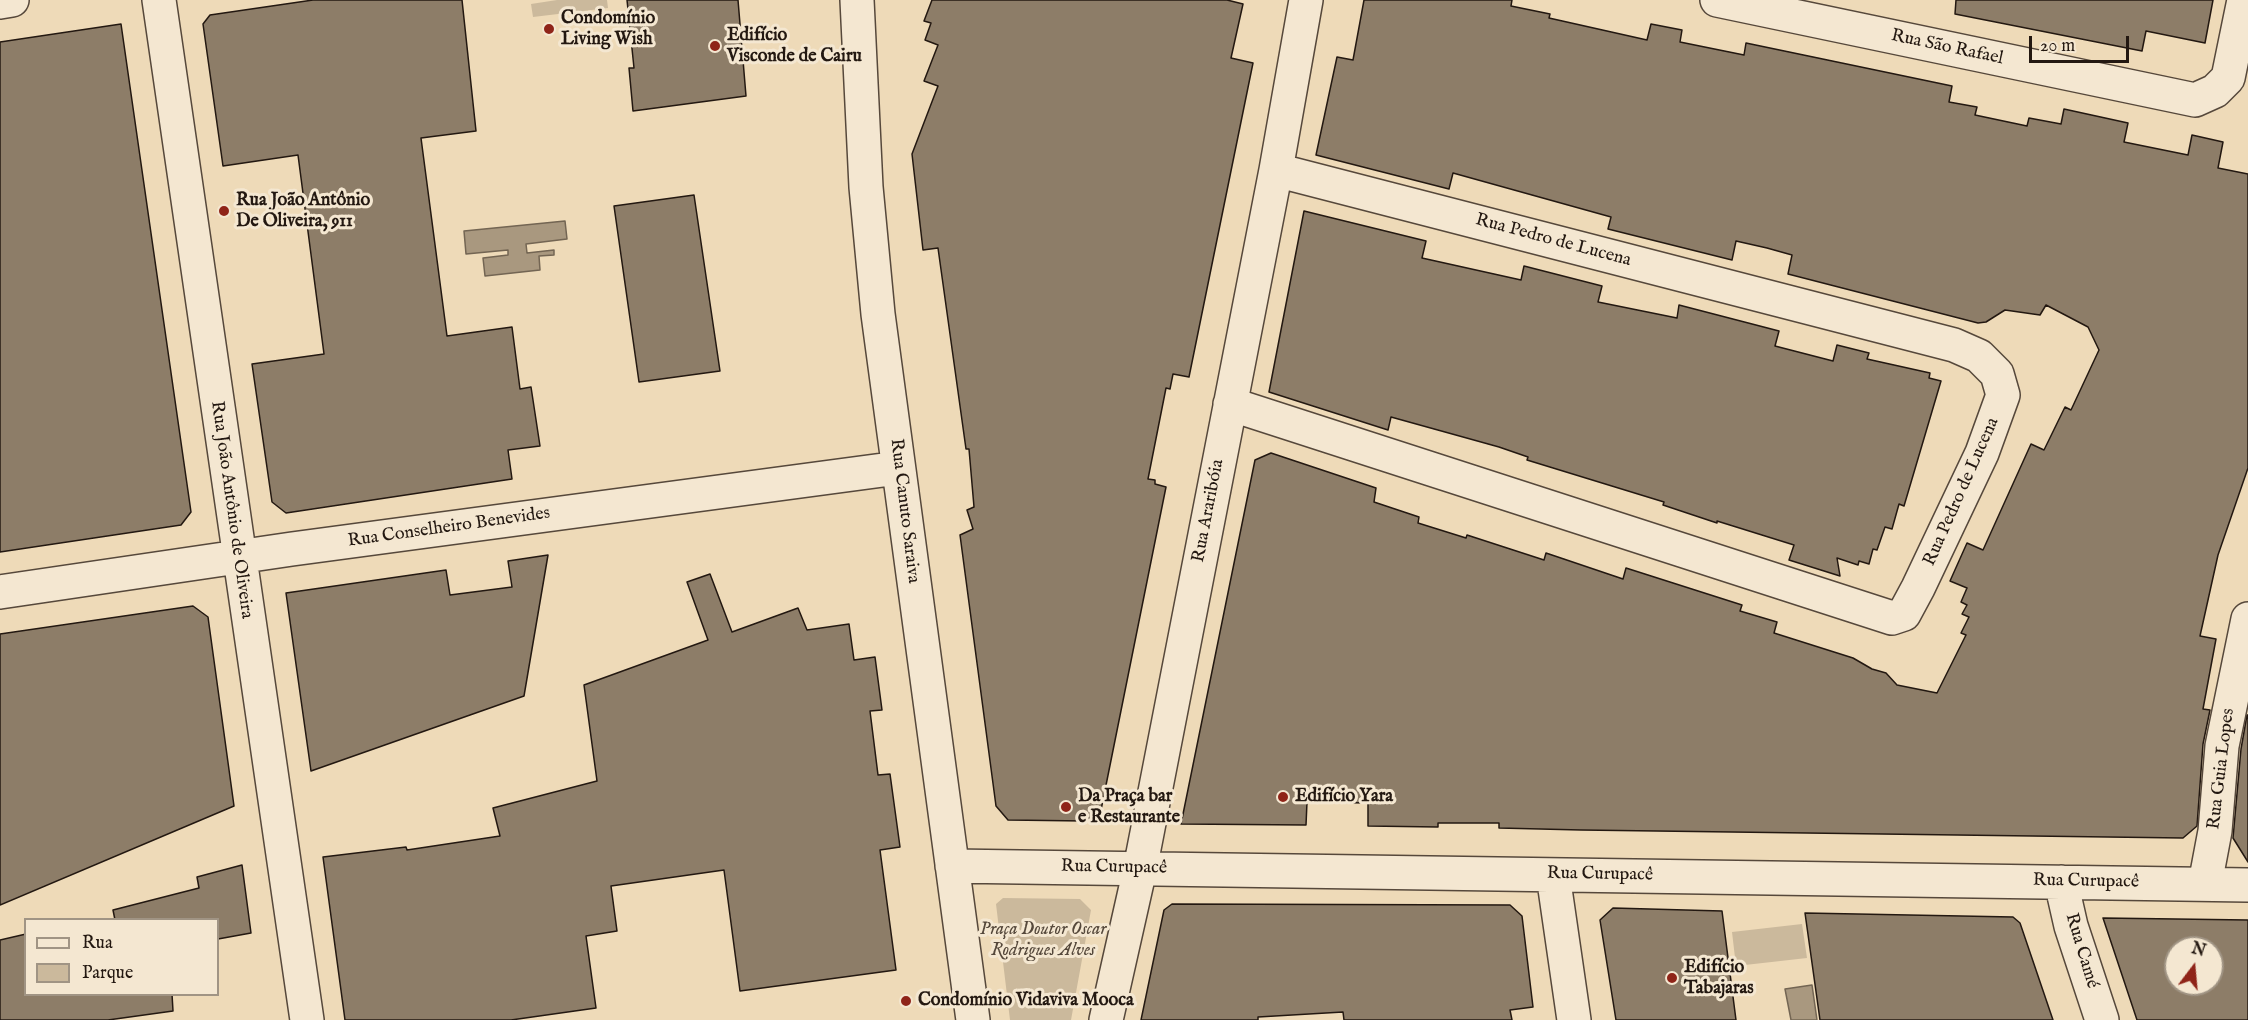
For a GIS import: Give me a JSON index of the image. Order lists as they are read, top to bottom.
{
  "streets": {
    "street": [
      "Rua São Rafael",
      "Rua Pedro de Lucena",
      "Rua João Antônio de Oliveira",
      "Rua Canuto Saraiva",
      "Rua Araribóia",
      "Rua Conselheiro Benevides",
      "Rua Guia Lopes",
      "Rua Curupacê",
      "Rua Camé"
    ]
  },
  "crossings": [
    ["Rua Pedro de Lucena", "Rua Araribóia"],
    ["Rua João Antônio de Oliveira", "Rua Conselheiro Benevides"],
    ["Rua Canuto Saraiva", "Rua Conselheiro Benevides"],
    ["Rua Canuto Saraiva", "Rua Curupacê"],
    ["Rua Araribóia", "Rua Curupacê"],
    ["Rua Guia Lopes", "Rua Curupacê"],
    ["Rua Curupacê", "Rua Camé"]
  ],
  "parks": ["Praça Doutor Oscar Rodrigues Alves"],
  "places": [
    "Condomínio Living Wish",
    "Edifício Visconde de Cairu",
    "Rua João Antônio De Oliveira, 911",
    "Edifício Yara",
    "Da Praça bar e Restaurante",
    "Edifício Tabajaras",
    "Condomínio Vidaviva Mooca"
  ],
  "legend": ["Rua", "Parque"],
  "scale_bar": "20 m",
  "north": "top"
}
